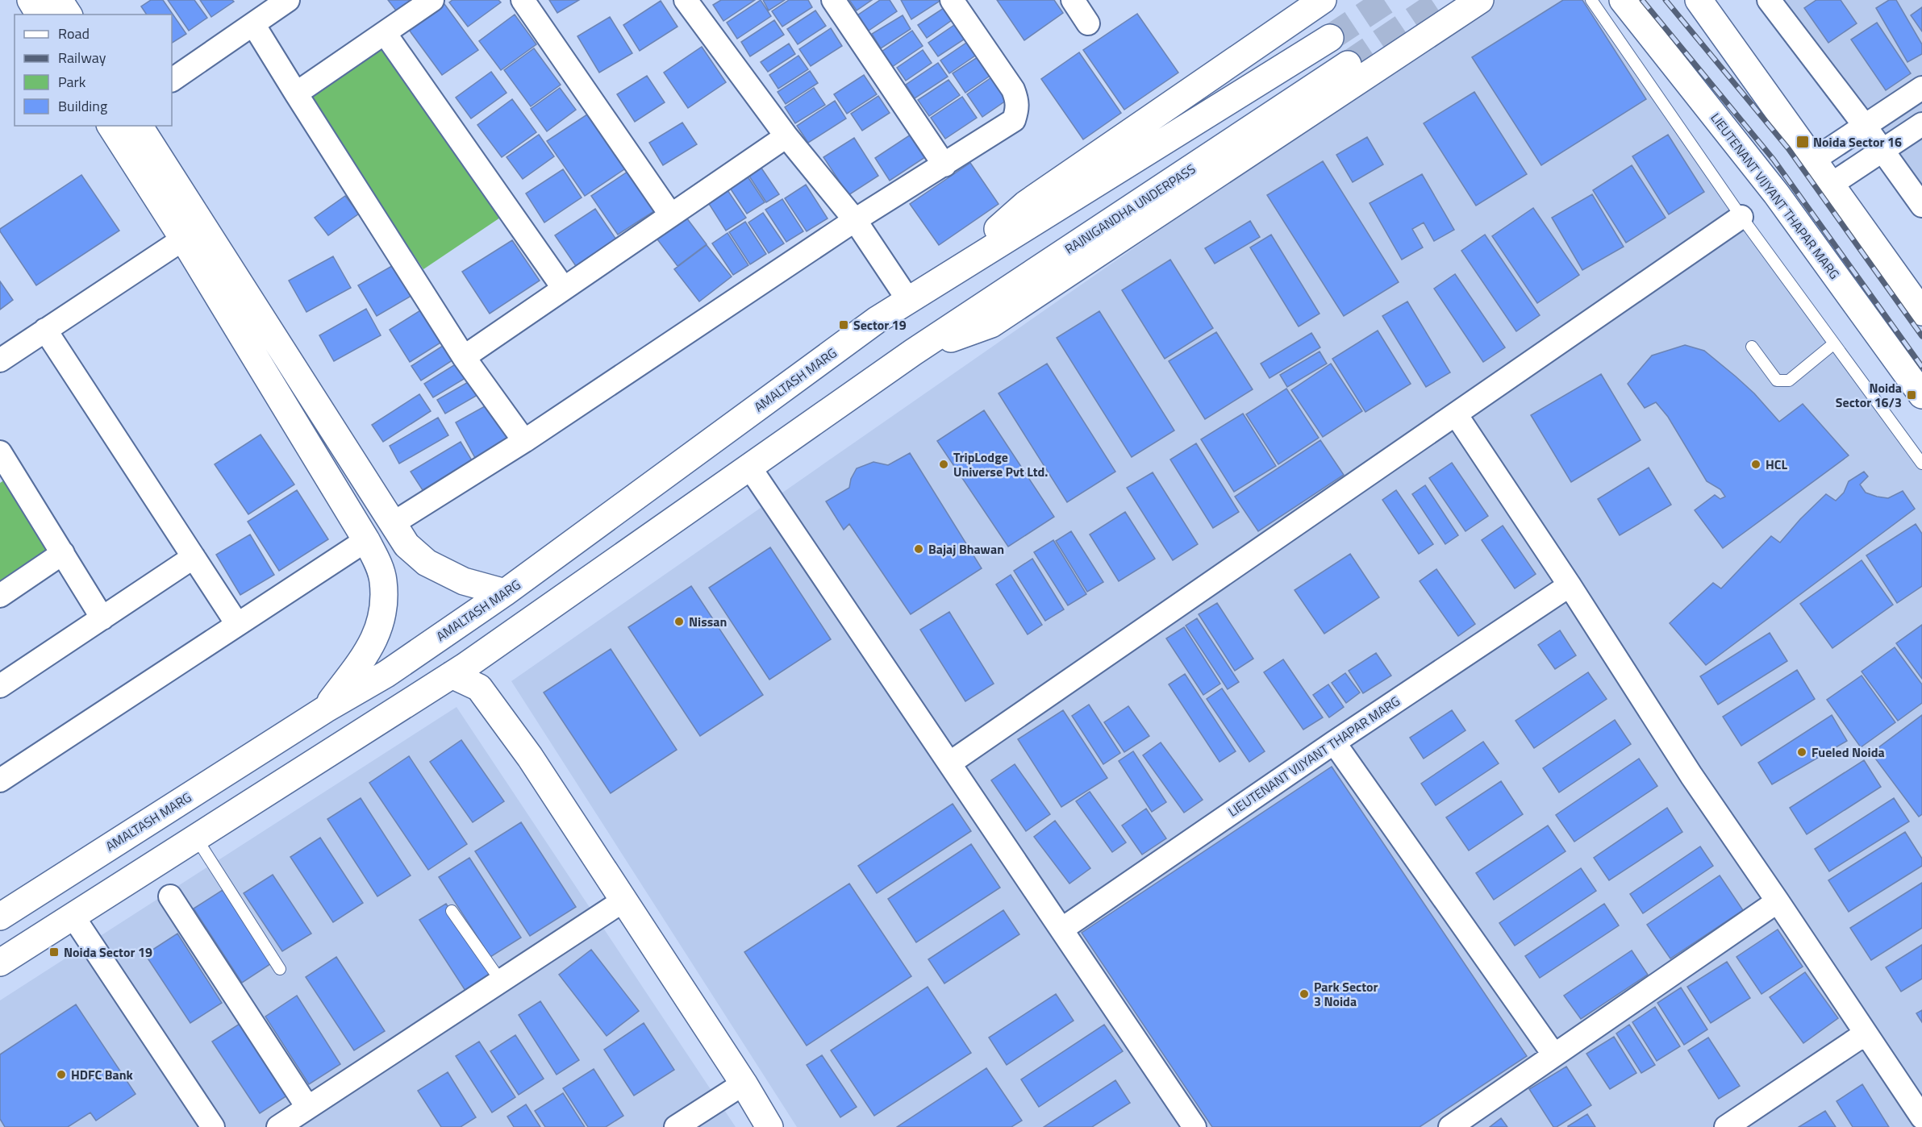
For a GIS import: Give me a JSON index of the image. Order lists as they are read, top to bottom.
{
  "streets": {
    "main road": ["LIEUTENANT VIJYANT THAPAR MARG", "RAJNIGANDHA UNDERPASS", "AMALTASH MARG"]
  },
  "places": {
    "transit": [
      "Noida Sector 16",
      "Sector 19",
      "Noida Sector 16/3",
      "Noida Sector 19"
    ],
    "other": [
      "TripLodge Universe Pvt Ltd.",
      "HCL",
      "Bajaj Bhawan",
      "Nissan",
      "Fueled Noida",
      "Park Sector 3 Noida",
      "HDFC Bank"
    ]
  },
  "legend": [
    "Road",
    "Railway",
    "Park",
    "Building"
  ]
}
